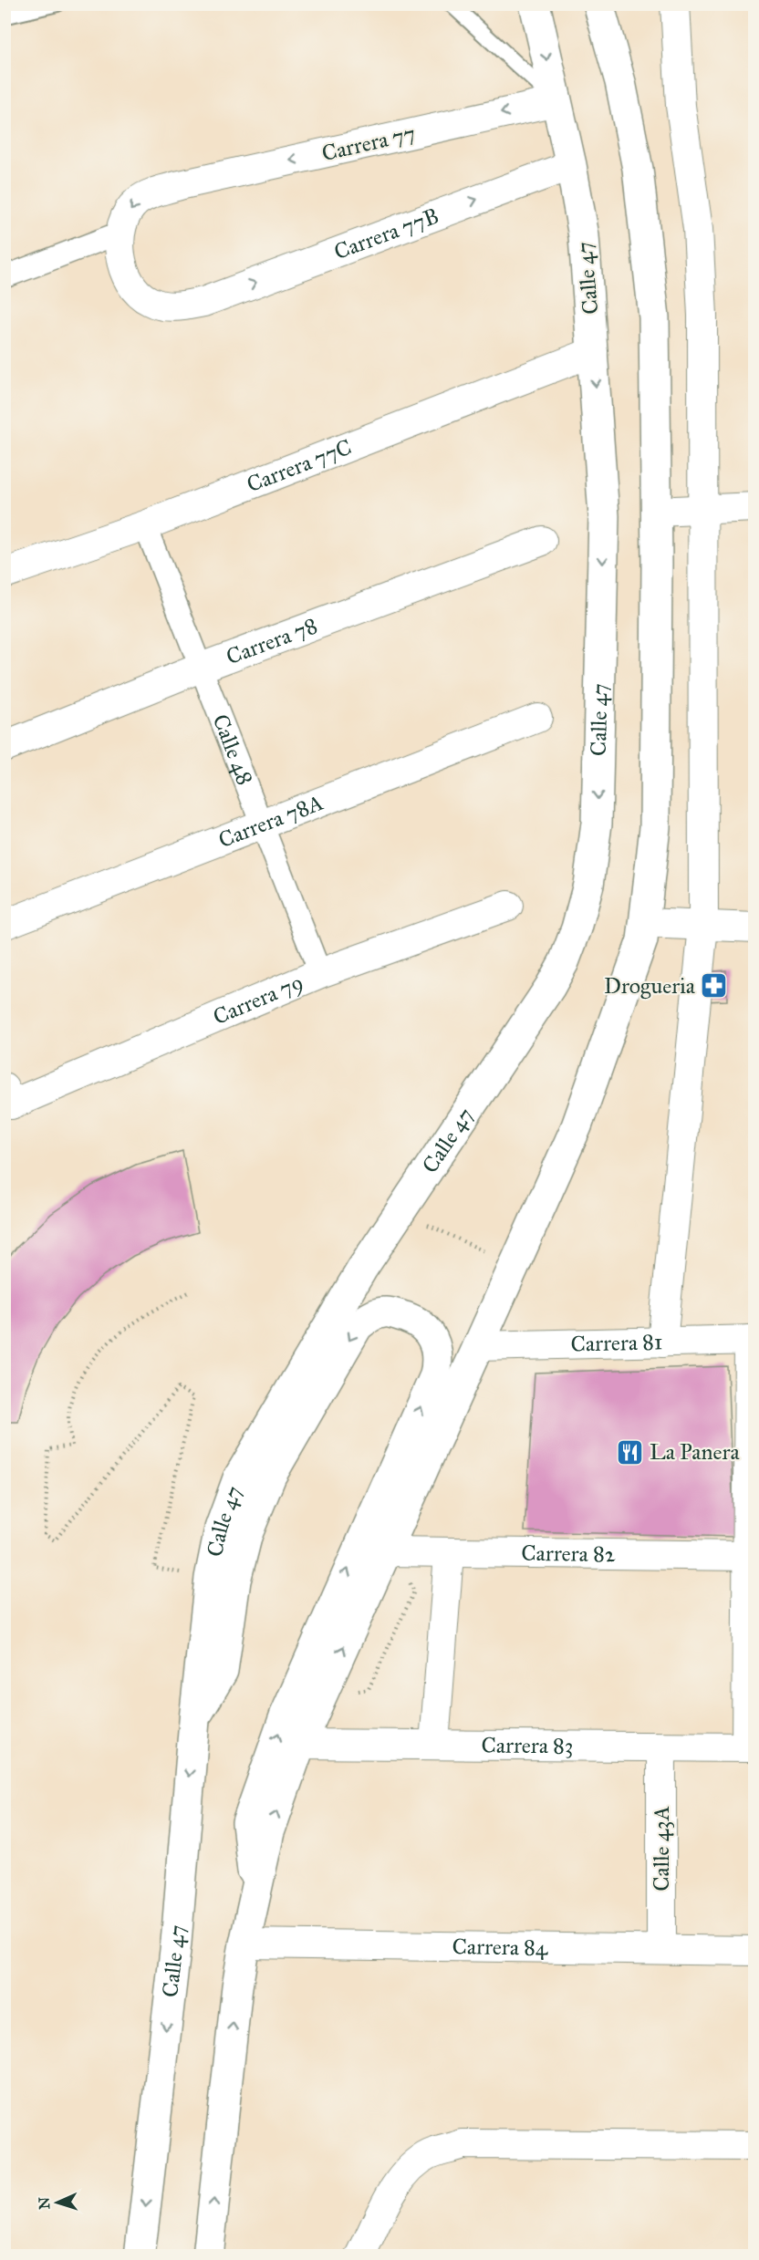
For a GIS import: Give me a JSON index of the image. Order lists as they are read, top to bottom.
{
  "streets": {
    "main road": ["Calle 47"],
    "street": [
      "Carrera 77",
      "Carrera 77B",
      "Carrera 77C",
      "Carrera 78",
      "Calle 48",
      "Carrera 78A",
      "Carrera 79",
      "Carrera 81",
      "Carrera 82",
      "Carrera 83",
      "Calle 43A",
      "Carrera 84"
    ]
  },
  "crossings": [
    ["Carrera 77", "Carrera 77B"],
    ["Carrera 77", "Calle 47"],
    ["Carrera 77B", "Calle 47"],
    ["Calle 47", "Carrera 77C"],
    ["Carrera 77C", "Calle 48"],
    ["Carrera 78", "Calle 48"],
    ["Calle 48", "Carrera 78A"],
    ["Calle 48", "Carrera 79"],
    ["Carrera 83", "Calle 43A"],
    ["Calle 43A", "Carrera 84"]
  ],
  "one_way": ["Carrera 77", "Carrera 77B"],
  "places": {
    "pharmacy": ["Drogueria"],
    "restaurant": ["La Panera"]
  },
  "north": "left"
}
